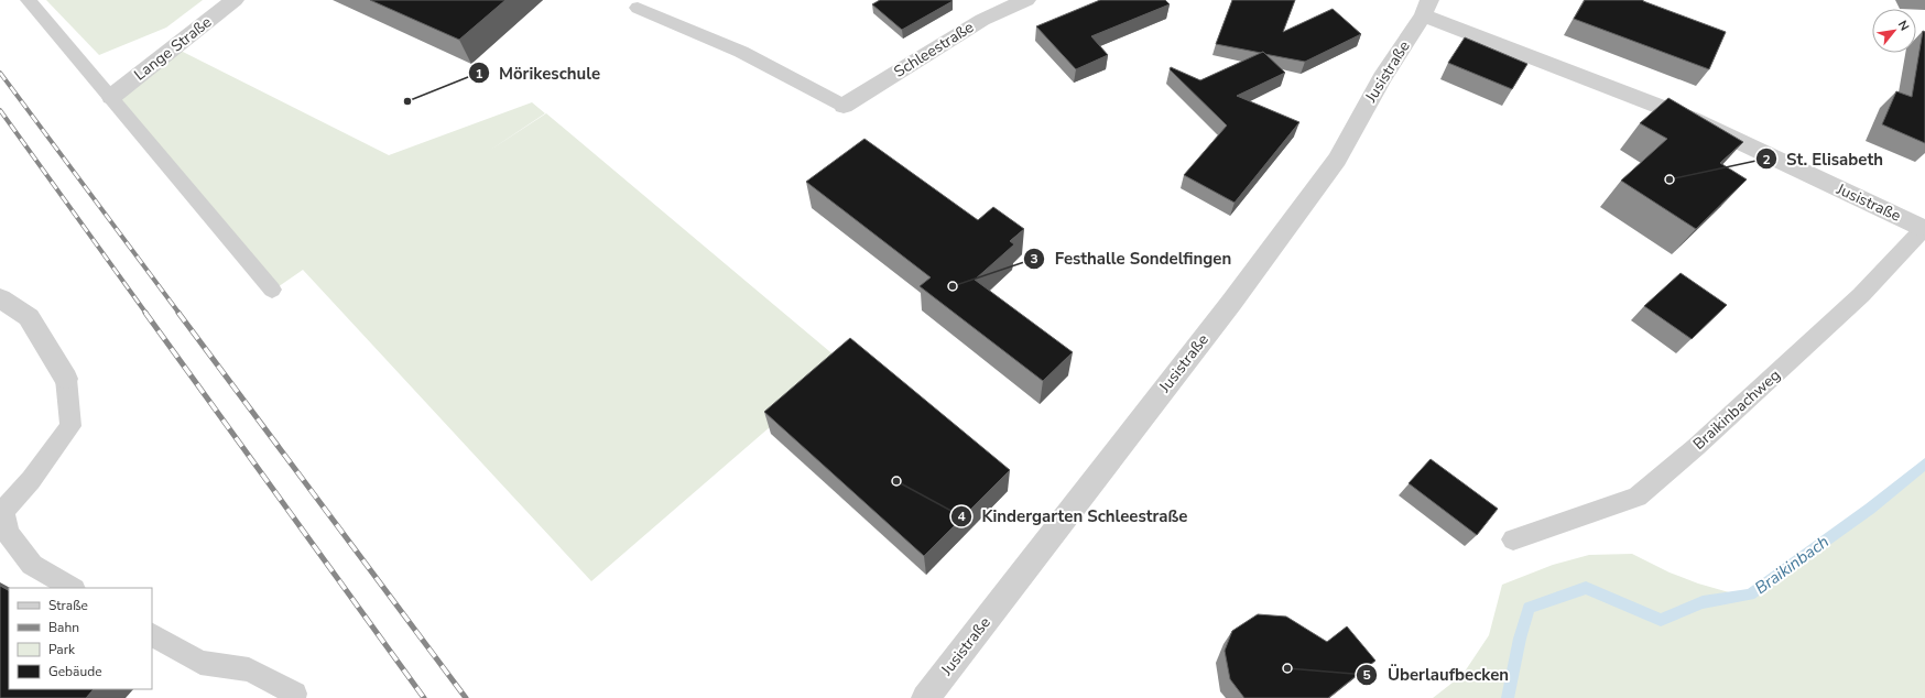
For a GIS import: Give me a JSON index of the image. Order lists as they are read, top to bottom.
{
  "streets": {
    "street": ["Lange Straße", "Schleestraße", "Jusistraße"],
    "lane": ["Braikinbachweg"]
  },
  "crossings": [
    ["Jusistraße", "Braikinbachweg"]
  ],
  "water": ["Braikinbach"],
  "places": [
    "Mörikeschule",
    "St. Elisabeth",
    "Festhalle Sondelfingen",
    "Kindergarten Schleestraße",
    "Überlaufbecken"
  ],
  "legend": [
    "Straße",
    "Bahn",
    "Park",
    "Gebäude"
  ],
  "north": "top right"
}
